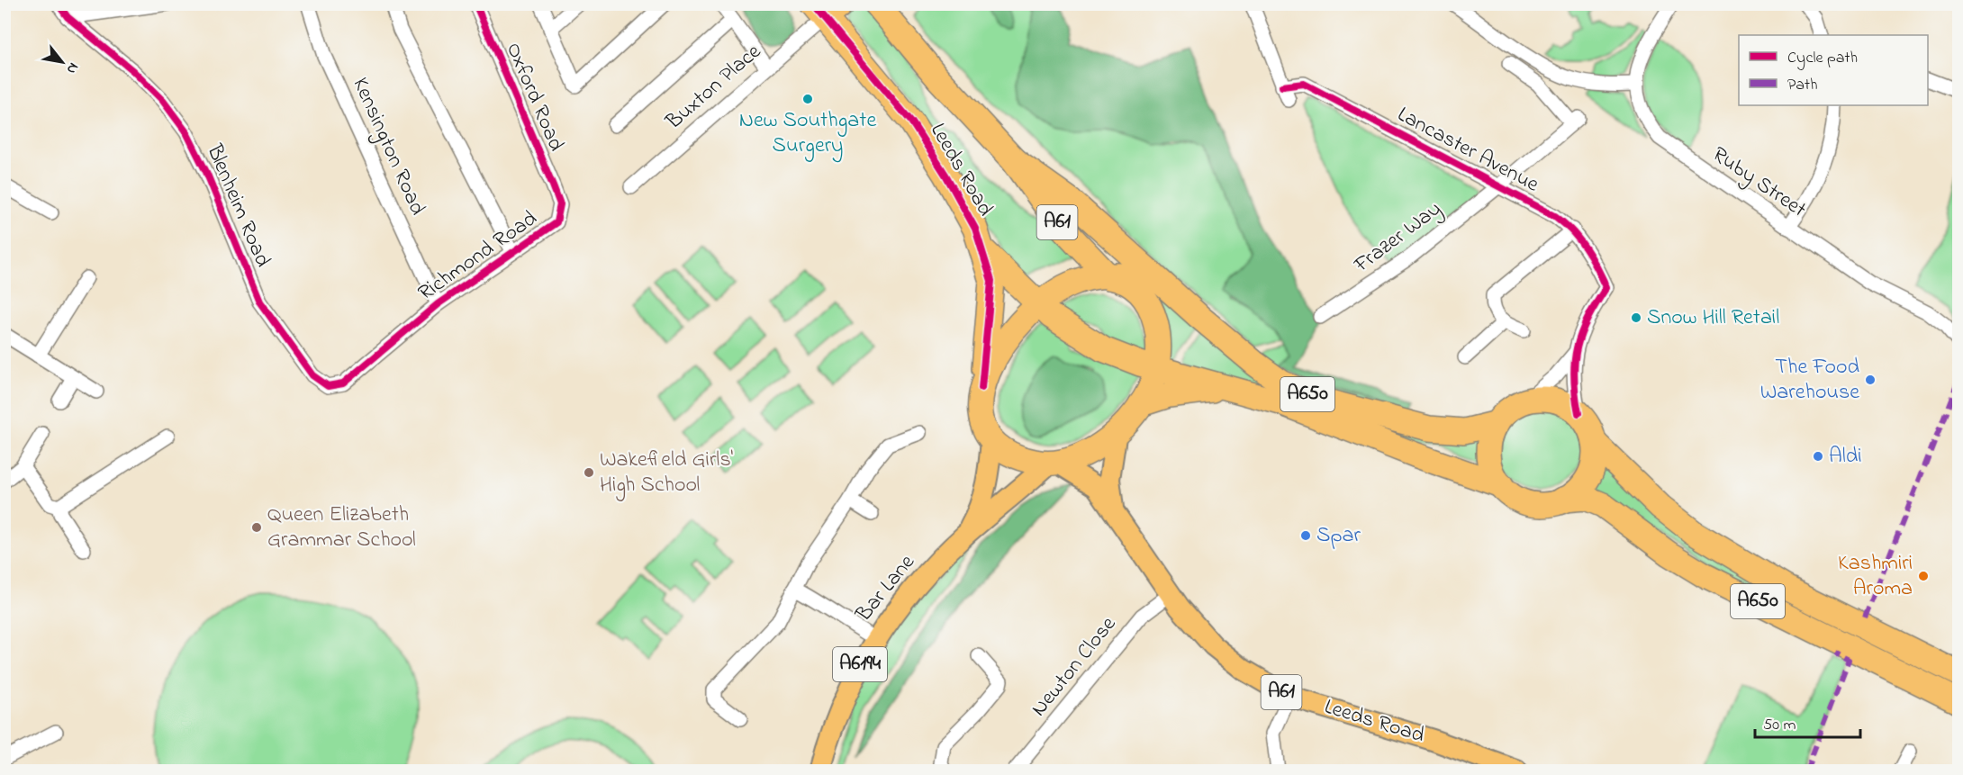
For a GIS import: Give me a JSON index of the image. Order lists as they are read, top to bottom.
{
  "streets": {
    "highway": ["Leeds Road", "A61", "A650"],
    "main road": ["Bar Lane", "A6194"],
    "street": [
      "Buxton Place",
      "Oxford Road",
      "Kensington Road",
      "Lancaster Avenue",
      "Ruby Street",
      "Blenheim Road",
      "Frazer Way",
      "Richmond Road",
      "Newton Close"
    ]
  },
  "crossings": [
    ["Buxton Place", "Leeds Road"],
    ["Oxford Road", "Richmond Road"],
    ["Kensington Road", "Richmond Road"],
    ["Lancaster Avenue", "Frazer Way"],
    ["Leeds Road", "A61"],
    ["Leeds Road", "A650"],
    ["Leeds Road", "Bar Lane"],
    ["Leeds Road", "Newton Close"],
    ["Blenheim Road", "Richmond Road"],
    ["A61", "A650"],
    ["A61", "Bar Lane"]
  ],
  "places": [
    "New Southgate Surgery",
    "Snow Hill Retail",
    "The Food Warehouse",
    "Aldi",
    "Wakefield Girls' High School",
    "Queen Elizabeth Grammar School",
    "Spar",
    "Kashmiri Aroma"
  ],
  "legend": ["Cycle path", "Path"],
  "scale_bar": "50 m",
  "north": "bottom right"
}
